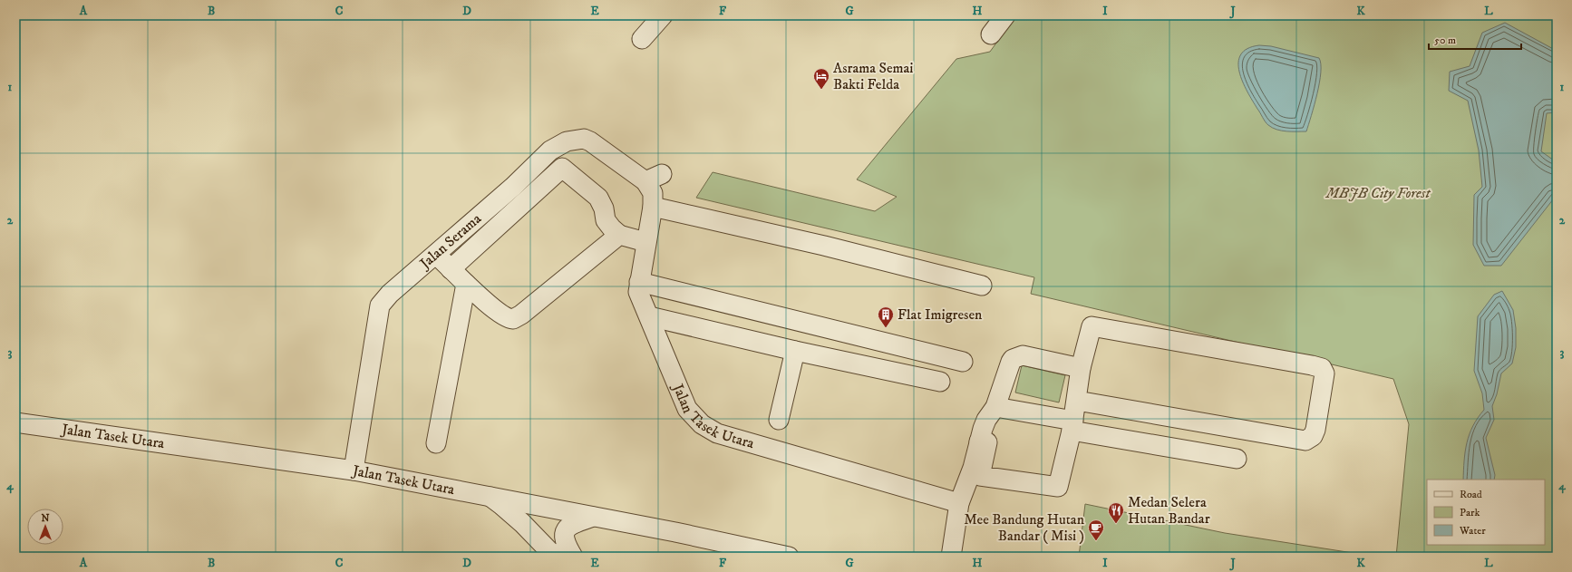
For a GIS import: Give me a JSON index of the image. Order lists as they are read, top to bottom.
{
  "streets": {
    "street": ["Jalan Serama", "Jalan Tasek Utara"]
  },
  "crossings": [
    ["Jalan Serama", "Jalan Tasek Utara"]
  ],
  "parks": ["MBJB City Forest"],
  "places": {
    "hotel": ["Asrama Semai Bakti Felda"],
    "building": ["Flat Imigresen"],
    "restaurant": ["Medan Selera Hutan Bandar"],
    "cafe": ["Mee Bandung Hutan Bandar ( Misi )"]
  },
  "legend": ["Road", "Park", "Water"],
  "scale_bar": "50 m",
  "north": "top",
  "grid": {
    "columns": [
      "A",
      "B",
      "C",
      "D",
      "E",
      "F",
      "G",
      "H",
      "I",
      "J",
      "K",
      "L"
    ],
    "rows": [
      "1",
      "2",
      "3",
      "4"
    ]
  }
}
